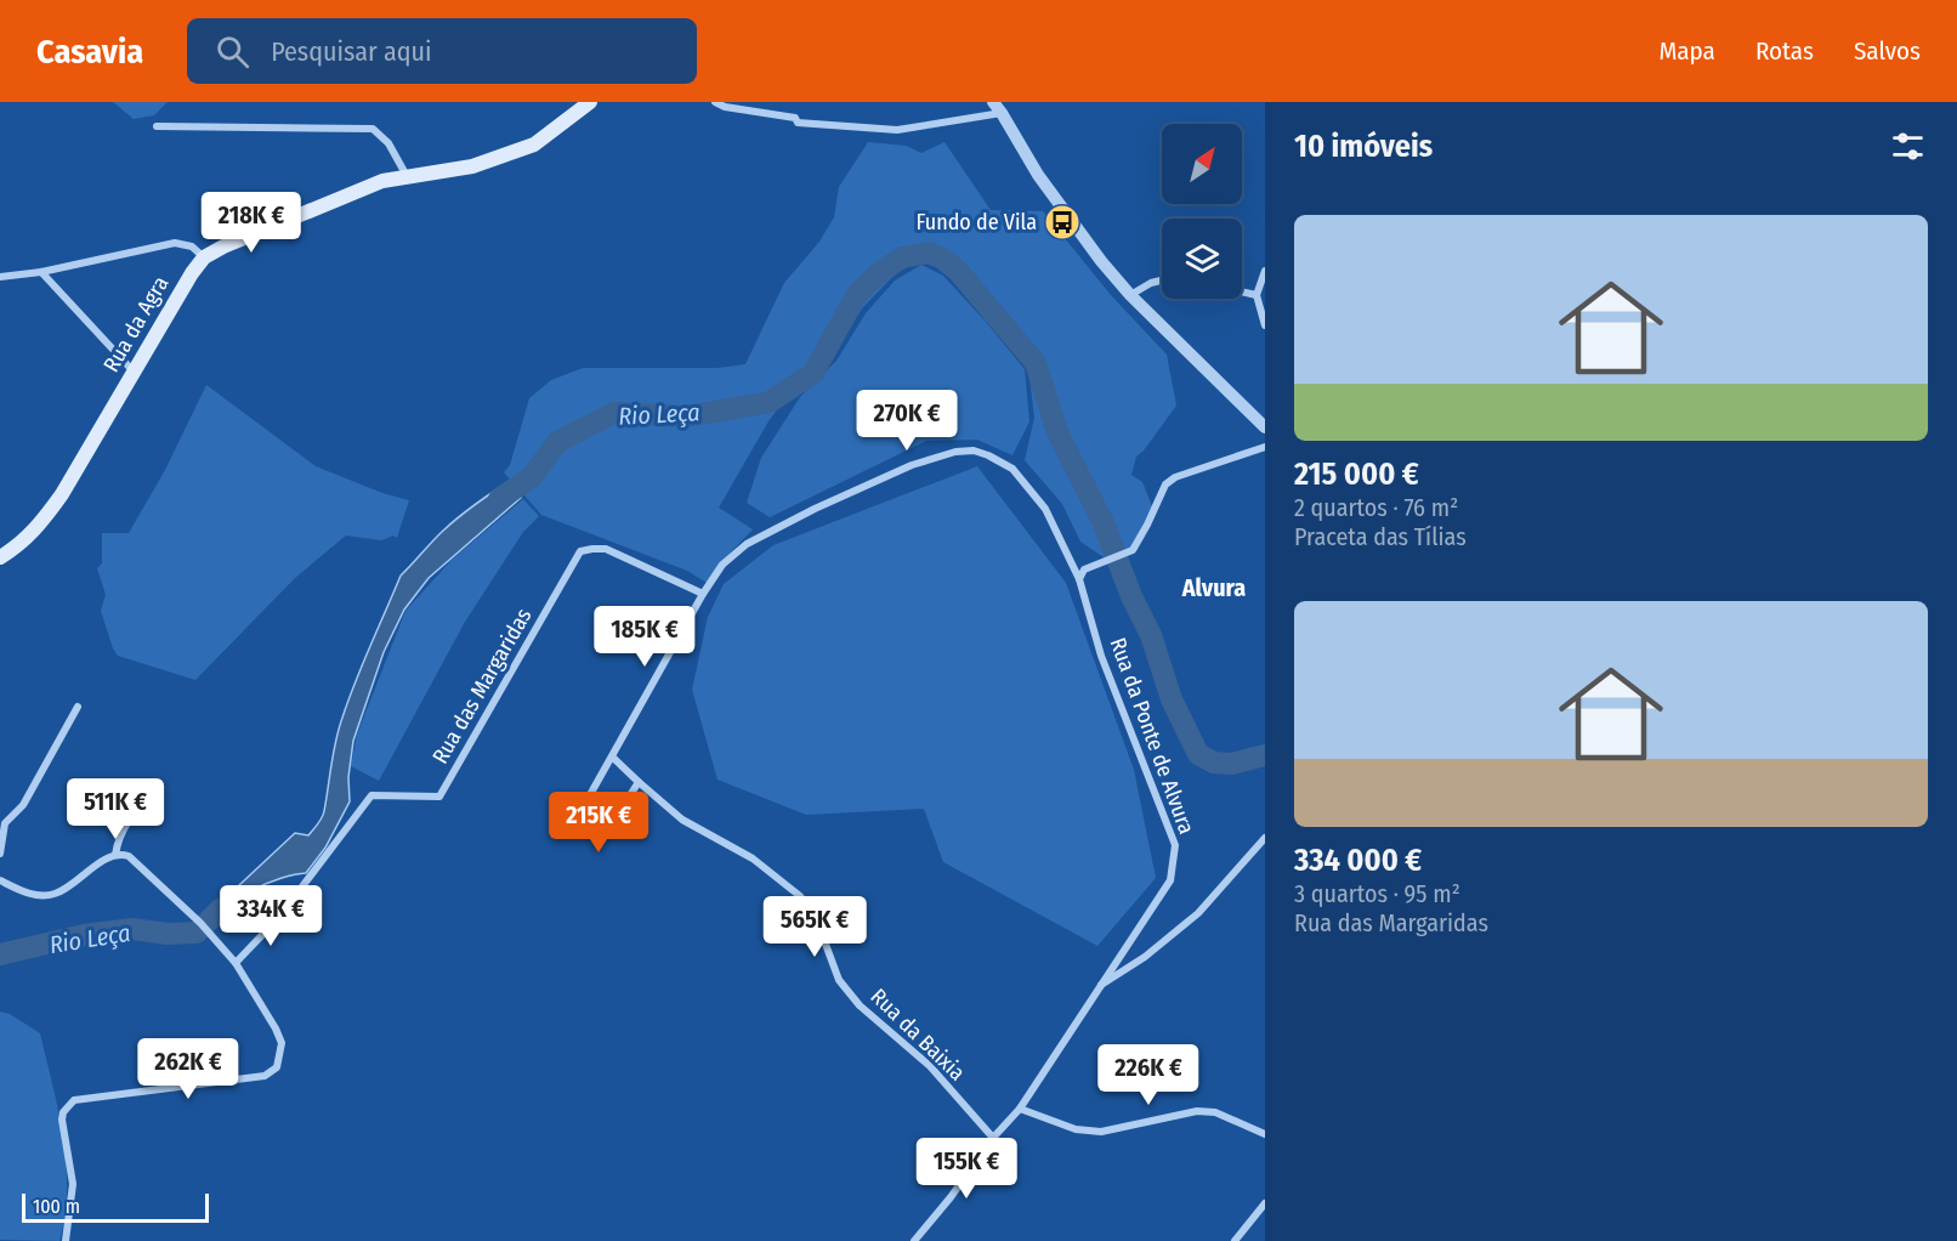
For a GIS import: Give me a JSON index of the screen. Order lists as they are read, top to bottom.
{
  "streets": {
    "main road": ["Rua da Agra"],
    "street": ["Rua das Margaridas", "Rua da Ponte de Alvura", "Rua da Baixia"]
  },
  "crossings": [
    ["Rua das Margaridas", "Rua da Ponte de Alvura"],
    ["Rua da Ponte de Alvura", "Rua da Baixia"]
  ],
  "districts": ["Alvura"],
  "water": ["Rio Leça"],
  "places": {
    "bus stop": ["Fundo de Vila"]
  },
  "scale_bar": "100 m",
  "north": "top right",
  "page": {
    "header": "Casavia",
    "search": "Pesquisar aqui",
    "nav": ["Mapa", "Rotas", "Salvos"],
    "heading": "10 imóveis",
    "list": [
      {
        "name": "215 000 €",
        "note": "2 quartos · 76 m² · Praceta das Tílias"
      },
      {
        "name": "334 000 €",
        "note": "3 quartos · 95 m² · Rua das Margaridas"
      }
    ],
    "price": [
      "218K €",
      "270K €",
      "185K €",
      "511K €",
      "215K €",
      "334K €",
      "565K €",
      "262K €",
      "226K €",
      "155K €"
    ],
    "scale": "100 m"
  }
}
